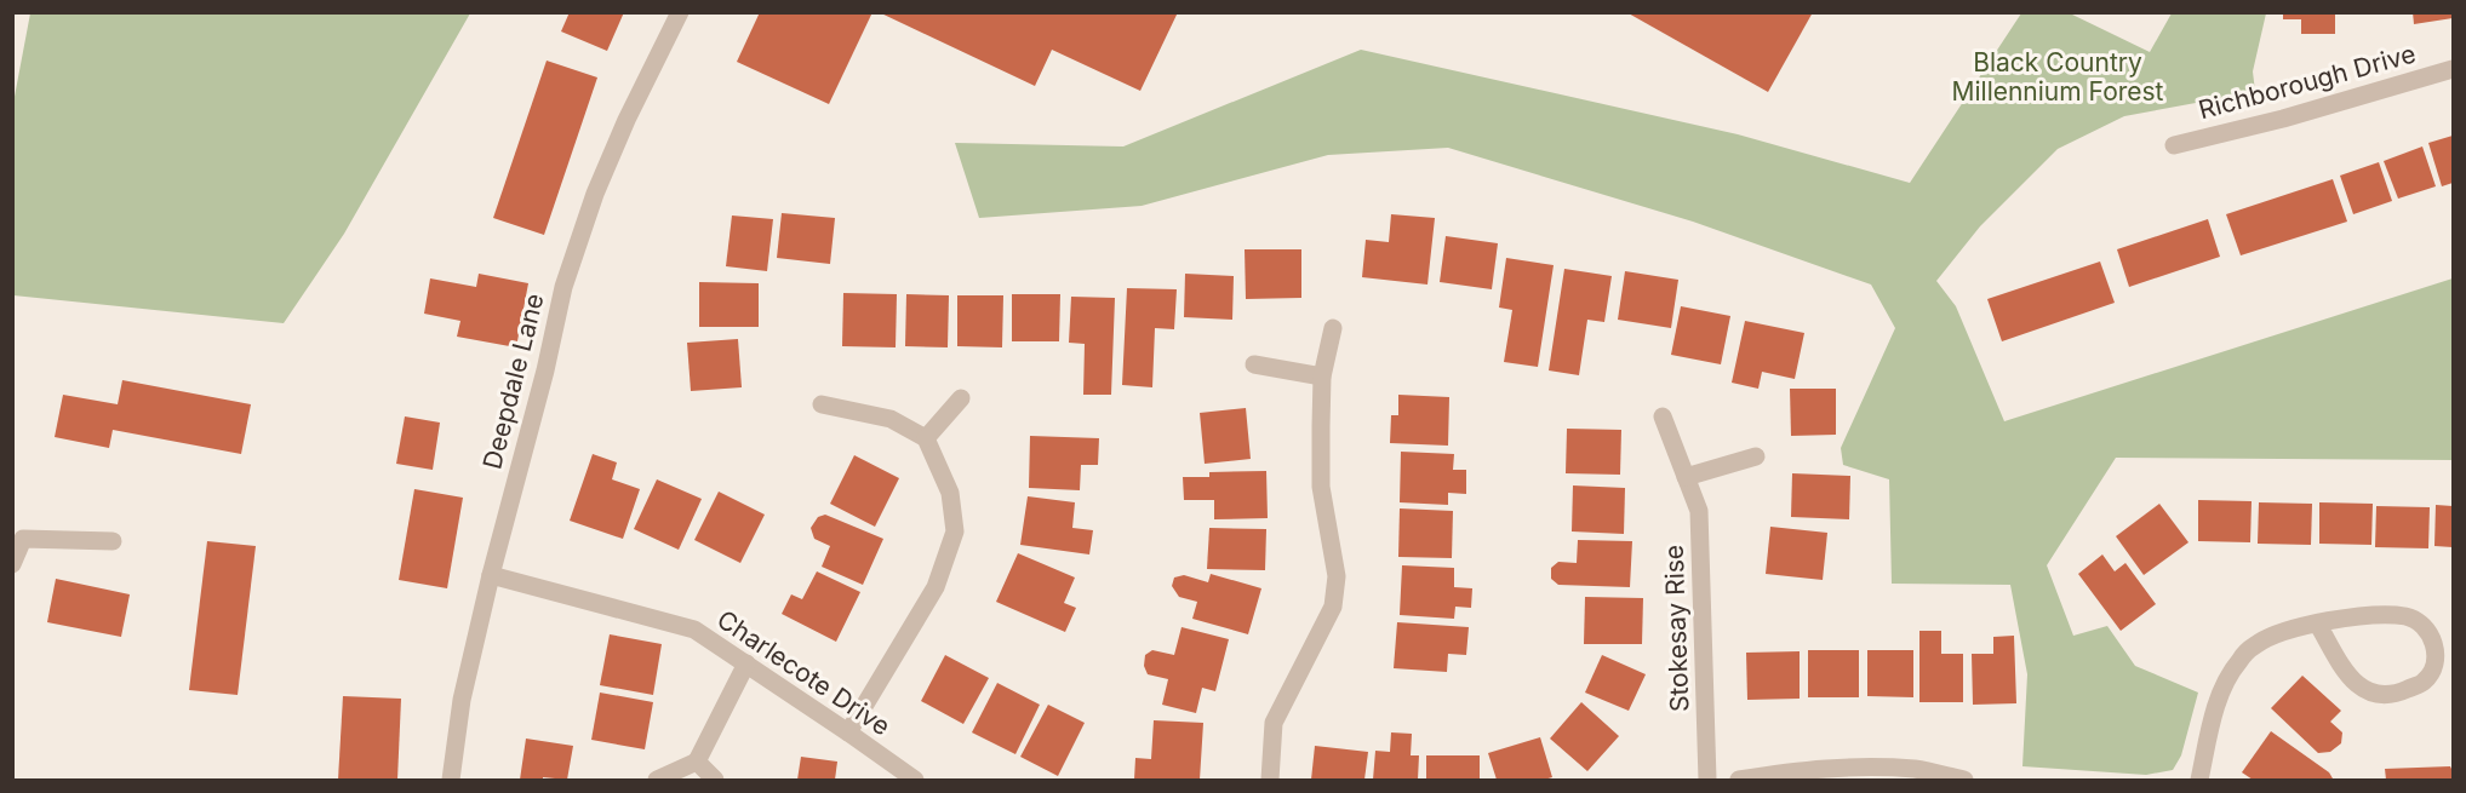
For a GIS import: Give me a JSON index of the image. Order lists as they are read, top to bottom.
{
  "streets": {
    "street": [
      "Richborough Drive",
      "Deepdale Lane",
      "Stokesay Rise",
      "Charlecote Drive"
    ]
  },
  "crossings": [
    ["Deepdale Lane", "Charlecote Drive"]
  ],
  "parks": ["Black Country Millennium Forest"]
}
